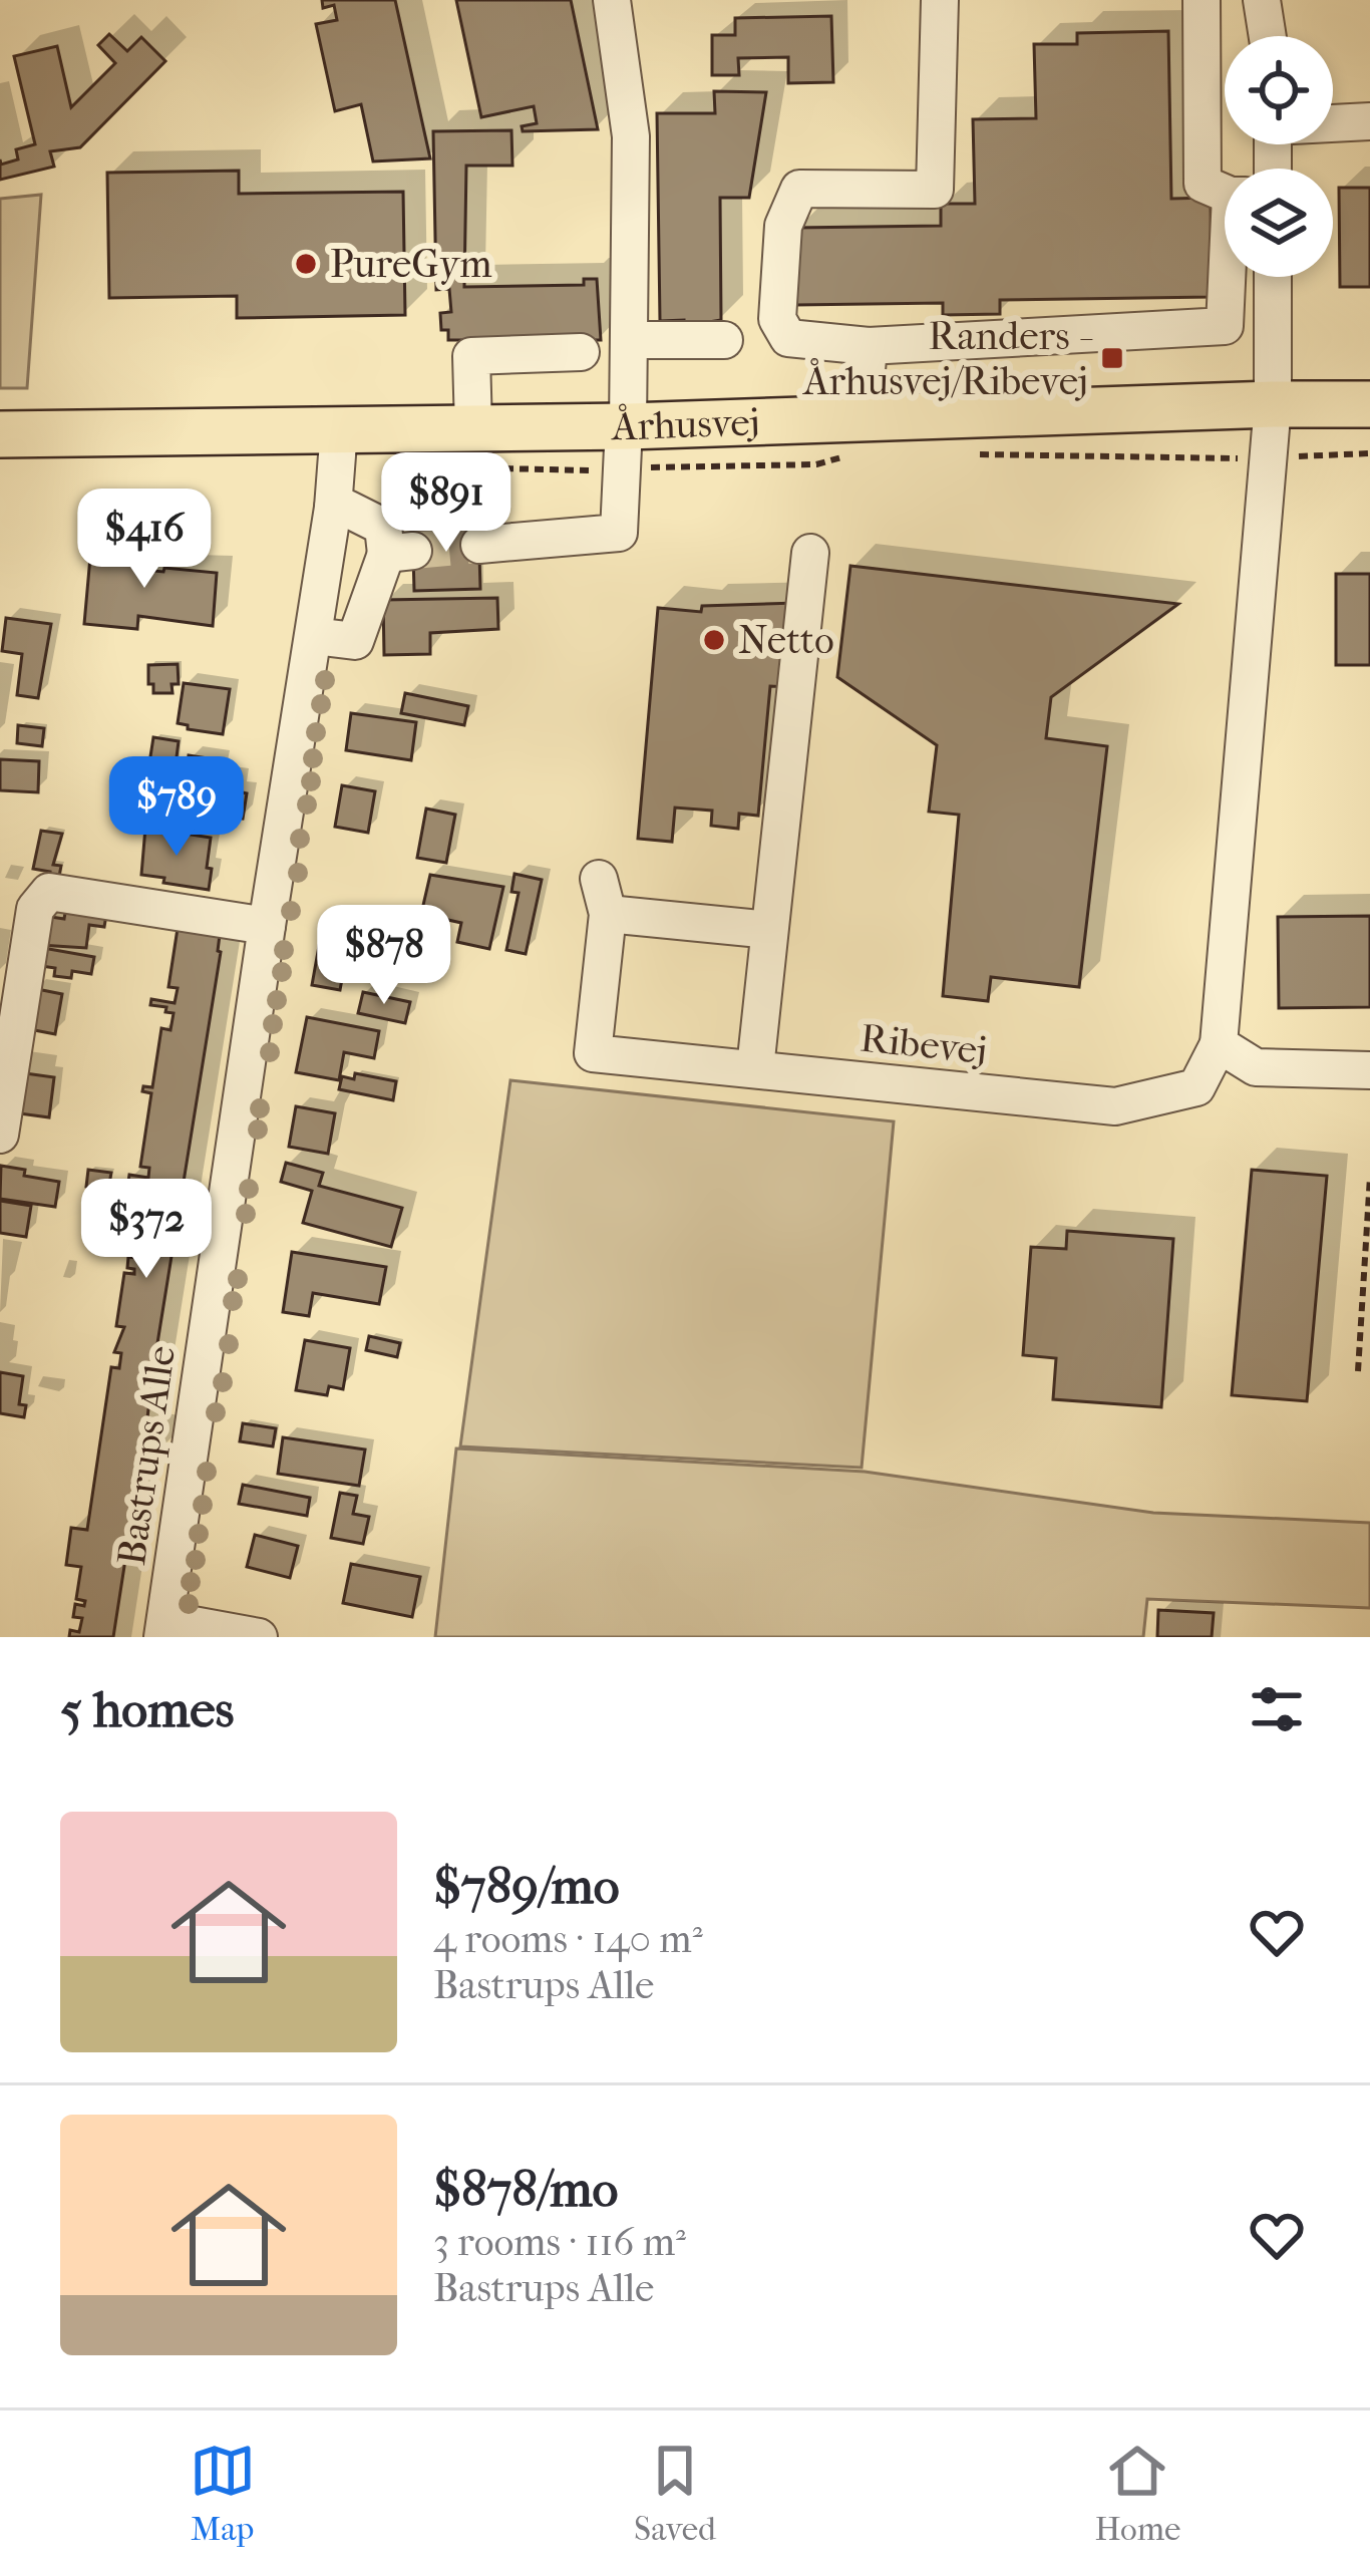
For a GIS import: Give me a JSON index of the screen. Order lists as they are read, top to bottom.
{
  "streets": {
    "main road": ["Århusvej"],
    "street": ["Ribevej", "Bastrups Alle"]
  },
  "crossings": [
    ["Århusvej", "Bastrups Alle"]
  ],
  "places": {
    "other": ["PureGym", "Netto"],
    "transit": ["Randers - Århusvej/Ribevej"]
  },
  "page": {
    "price": [
      "$891",
      "$416",
      "$789",
      "$878",
      "$372"
    ],
    "heading": "5 homes",
    "list": [
      {
        "name": "$789/mo",
        "note": "4 rooms · 140 m² · Bastrups Alle"
      },
      {
        "name": "$878/mo",
        "note": "3 rooms · 116 m² · Bastrups Alle"
      }
    ],
    "tabs": ["Map", "Saved", "Home"]
  }
}
